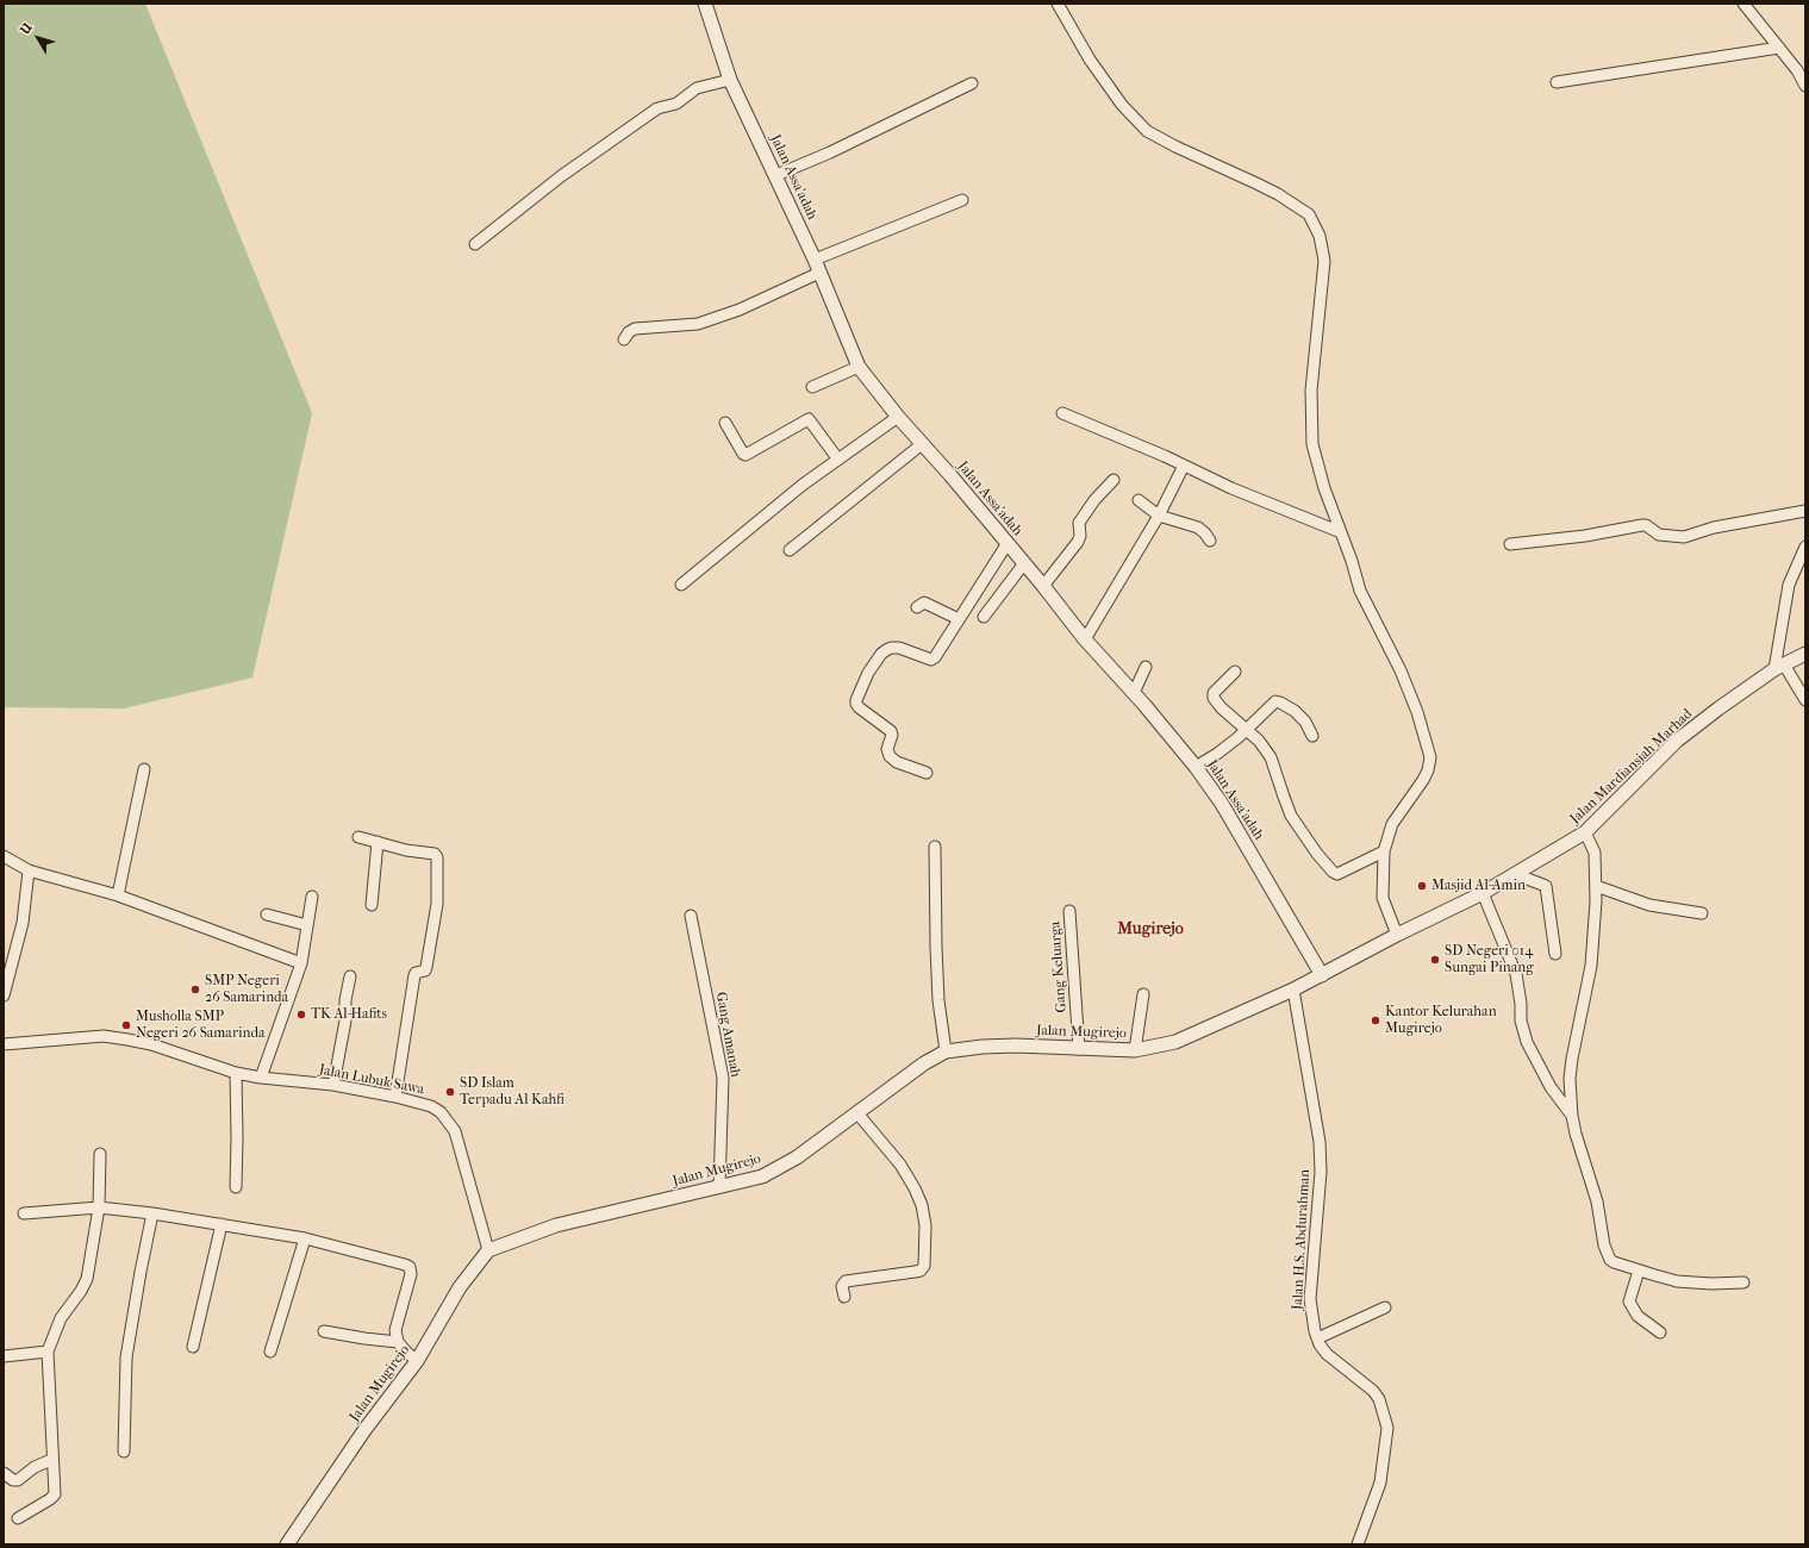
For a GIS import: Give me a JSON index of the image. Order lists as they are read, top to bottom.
{
  "streets": {
    "street": [
      "Jalan Assa'adah",
      "Jalan Mardiansjah Marhad",
      "Gang Keluarga",
      "Jalan Mugirejo",
      "Gang Amanah",
      "Jalan Lubuk Sawa",
      "Jalan H.S. Abdurahman"
    ]
  },
  "crossings": [
    ["Jalan Assa'adah", "Jalan Mardiansjah Marhad"],
    ["Jalan Assa'adah", "Jalan Mugirejo"],
    ["Jalan Mardiansjah Marhad", "Jalan Mugirejo"],
    ["Gang Keluarga", "Jalan Mugirejo"],
    ["Jalan Mugirejo", "Gang Amanah"],
    ["Jalan Mugirejo", "Jalan Lubuk Sawa"],
    ["Jalan Mugirejo", "Jalan H.S. Abdurahman"]
  ],
  "districts": ["Mugirejo"],
  "places": [
    "Masjid Al-Amin",
    "SD Negeri 014 Sungai Pinang",
    "SMP Negeri 26 Samarinda",
    "TK Al-Hafits",
    "Kantor Kelurahan Mugirejo",
    "Musholla SMP Negeri 26 Samarinda",
    "SD Islam Terpadu Al Kahfi"
  ],
  "north": "top left"
}
